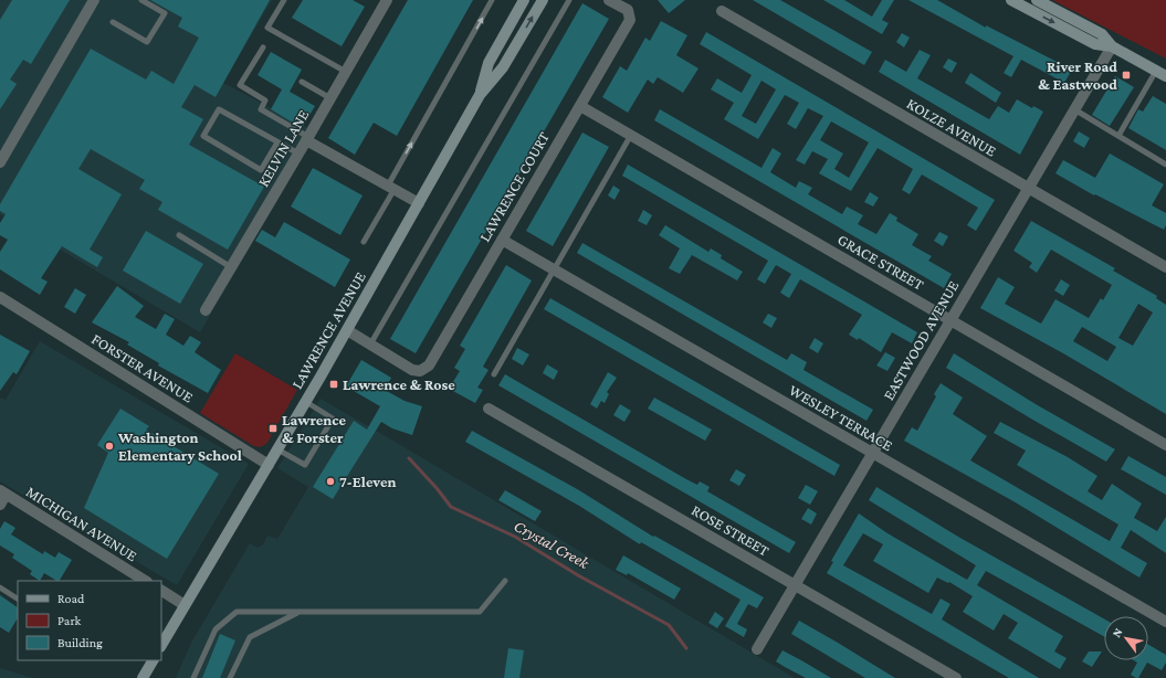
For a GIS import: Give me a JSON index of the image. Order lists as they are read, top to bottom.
{
  "streets": {
    "main road": ["LAWRENCE AVENUE"],
    "street": [
      "KOLZE AVENUE",
      "KELVIN LANE",
      "LAWRENCE COURT",
      "GRACE STREET",
      "EASTWOOD AVENUE",
      "FORSTER AVENUE",
      "WESLEY TERRACE",
      "MICHIGAN AVENUE",
      "ROSE STREET"
    ]
  },
  "crossings": [
    ["KOLZE AVENUE", "EASTWOOD AVENUE"],
    ["LAWRENCE COURT", "GRACE STREET"],
    ["LAWRENCE COURT", "WESLEY TERRACE"],
    ["GRACE STREET", "EASTWOOD AVENUE"],
    ["LAWRENCE AVENUE", "FORSTER AVENUE"],
    ["EASTWOOD AVENUE", "WESLEY TERRACE"],
    ["EASTWOOD AVENUE", "ROSE STREET"]
  ],
  "water": ["Crystal Creek"],
  "places": {
    "transit": ["River Road & Eastwood", "Lawrence & Rose", "Lawrence & Forster"],
    "other": ["Washington Elementary School", "7-Eleven"]
  },
  "legend": ["Road", "Park", "Building"],
  "north": "top left"
}
